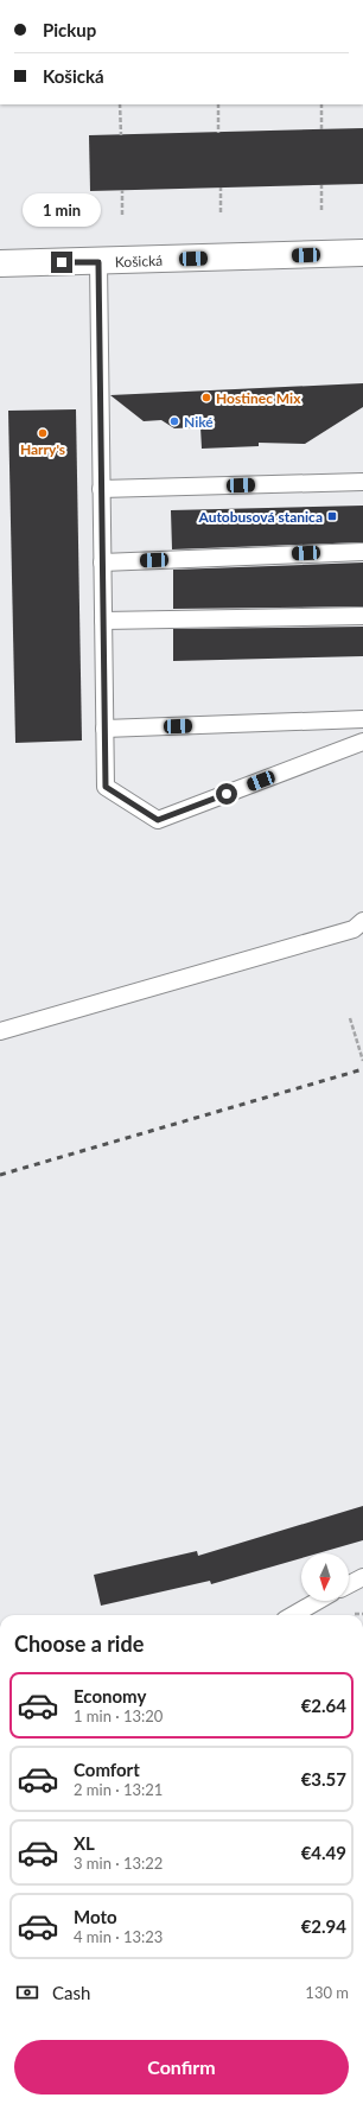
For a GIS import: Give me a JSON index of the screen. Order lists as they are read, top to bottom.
{
  "streets": {
    "street": ["Košická"]
  },
  "places": {
    "other": ["Hostinec Mix", "Niké", "Harry's"],
    "transit": ["Autobusová stanica"]
  },
  "north": "bottom",
  "page": {
    "banner": ["Pickup", "Košická"],
    "bubble": "1 min",
    "heading": "Choose a ride",
    "list": [
      {
        "name": "Economy",
        "note": "1 min · 13:20",
        "value": "€2.64"
      },
      {
        "name": "Comfort",
        "note": "2 min · 13:21",
        "value": "€3.57"
      },
      {
        "name": "XL",
        "note": "3 min · 13:22",
        "value": "€4.49"
      },
      {
        "name": "Moto",
        "note": "4 min · 13:23",
        "value": "€2.94"
      }
    ],
    "pay": ["Cash", "130 m"],
    "buttons": "Confirm"
  }
}
